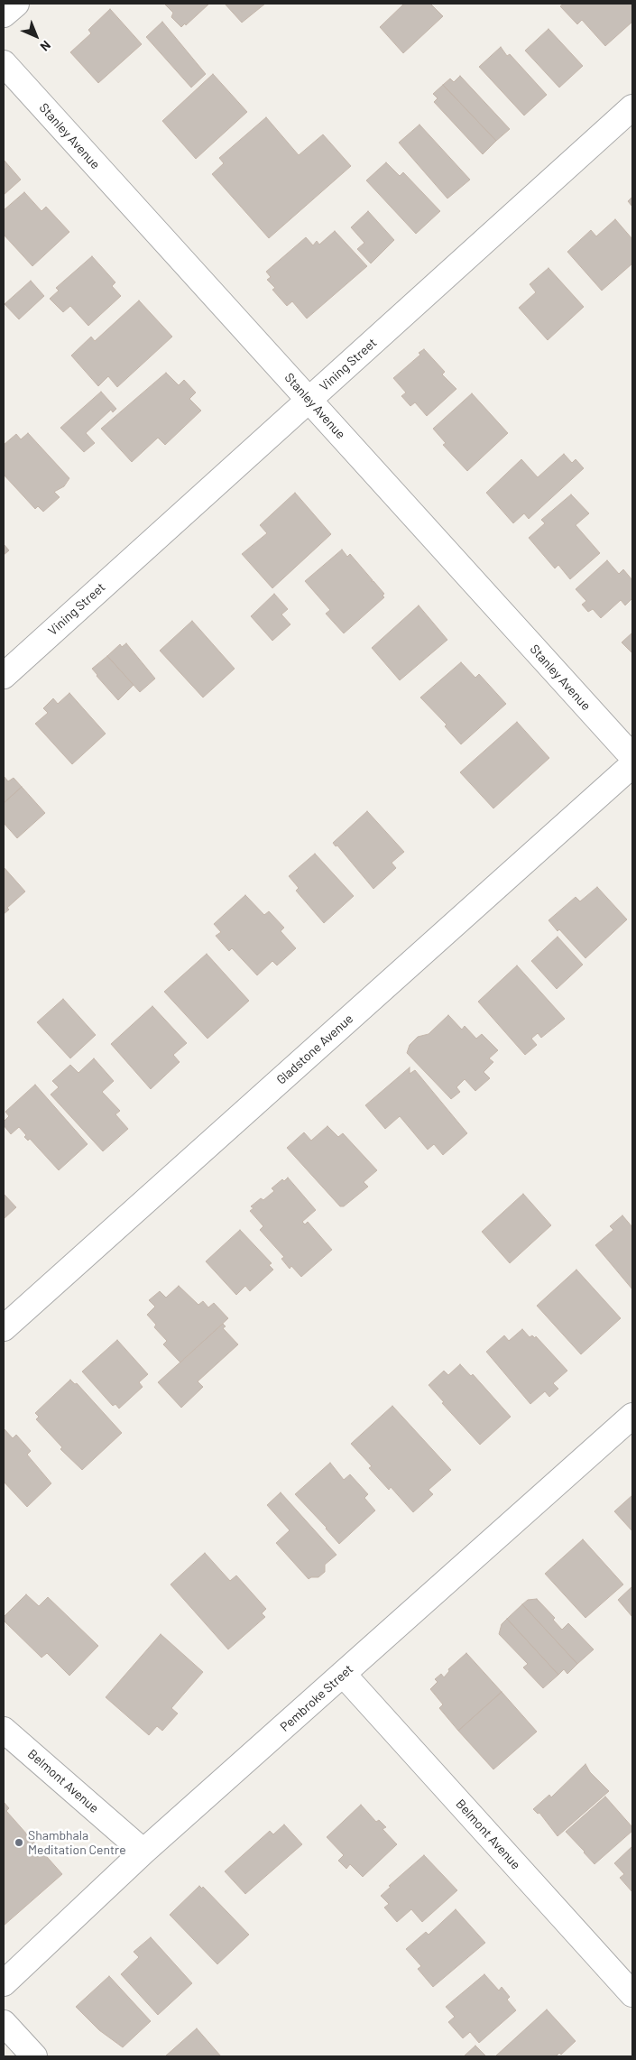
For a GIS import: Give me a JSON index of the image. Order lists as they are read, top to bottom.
{
  "streets": {
    "street": [
      "Stanley Avenue",
      "Vining Street",
      "Gladstone Avenue",
      "Pembroke Street",
      "Belmont Avenue"
    ]
  },
  "crossings": [
    ["Stanley Avenue", "Vining Street"],
    ["Stanley Avenue", "Gladstone Avenue"],
    ["Pembroke Street", "Belmont Avenue"]
  ],
  "places": ["Shambhala Meditation Centre"],
  "north": "bottom right"
}
